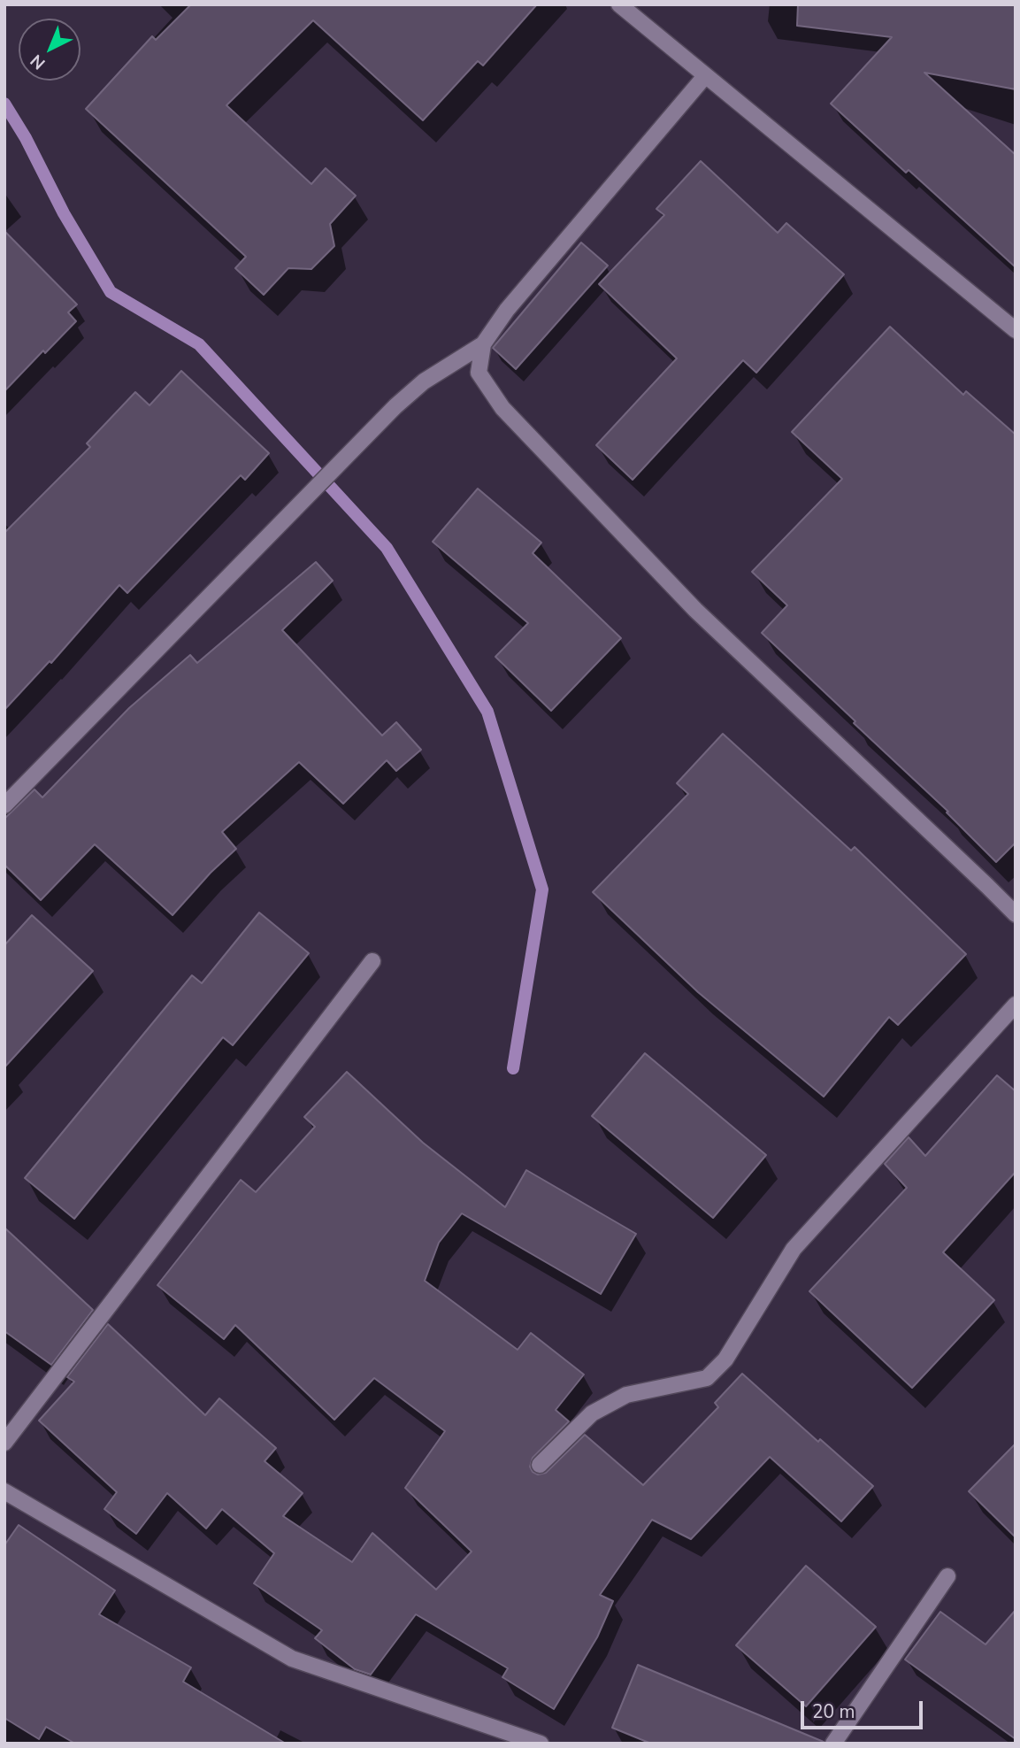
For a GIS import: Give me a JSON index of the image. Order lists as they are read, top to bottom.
{
  "scale_bar": "20 m",
  "north": "bottom left"
}
